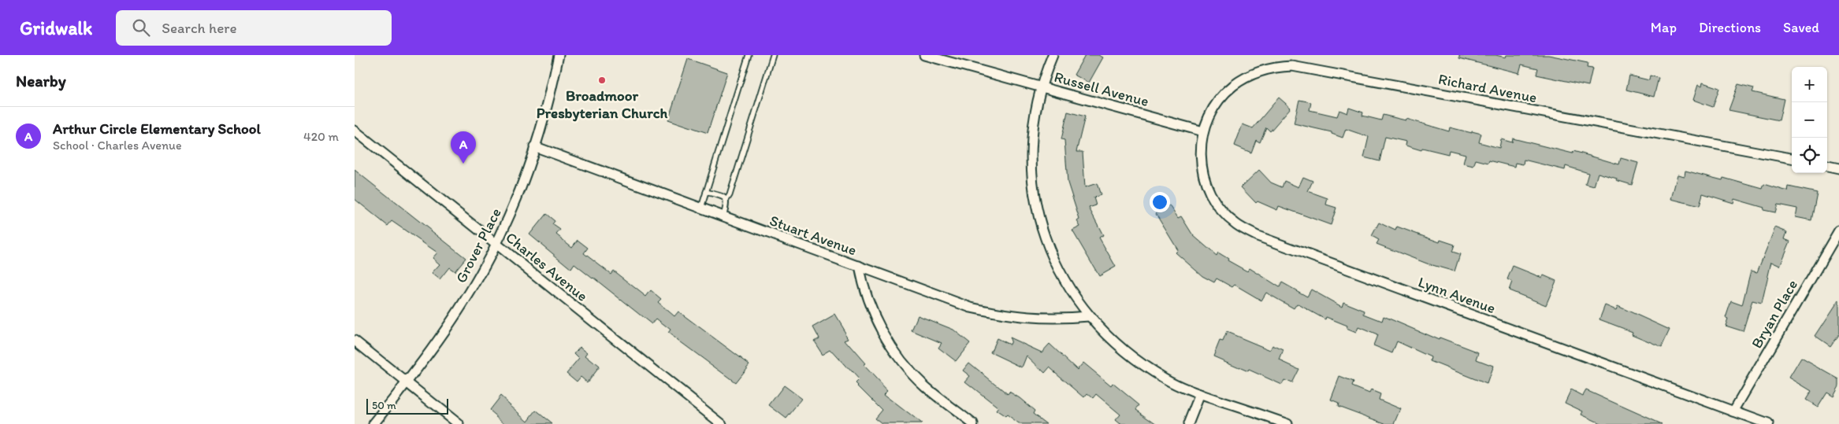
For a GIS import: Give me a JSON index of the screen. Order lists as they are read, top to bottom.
{
  "streets": {
    "street": [
      "Richard Avenue",
      "Russell Avenue",
      "Stuart Avenue",
      "Grover Place",
      "Charles Avenue",
      "Lynn Avenue",
      "Bryan Place"
    ]
  },
  "crossings": [
    ["Richard Avenue", "Russell Avenue"],
    ["Richard Avenue", "Lynn Avenue"],
    ["Russell Avenue", "Lynn Avenue"],
    ["Stuart Avenue", "Grover Place"],
    ["Grover Place", "Charles Avenue"],
    ["Lynn Avenue", "Bryan Place"]
  ],
  "places": ["Broadmoor Presbyterian Church"],
  "scale_bar": "50 m",
  "page": {
    "header": "Gridwalk",
    "search": "Search here",
    "nav": ["Map", "Directions", "Saved"],
    "heading": "Nearby",
    "map_buttons": ["+", "−"],
    "list": [
      {
        "mark": "A",
        "name": "Arthur Circle Elementary School",
        "note": "School · Charles Avenue",
        "value": "420 m"
      }
    ],
    "pins": "A",
    "scale": "50 m"
  }
}
